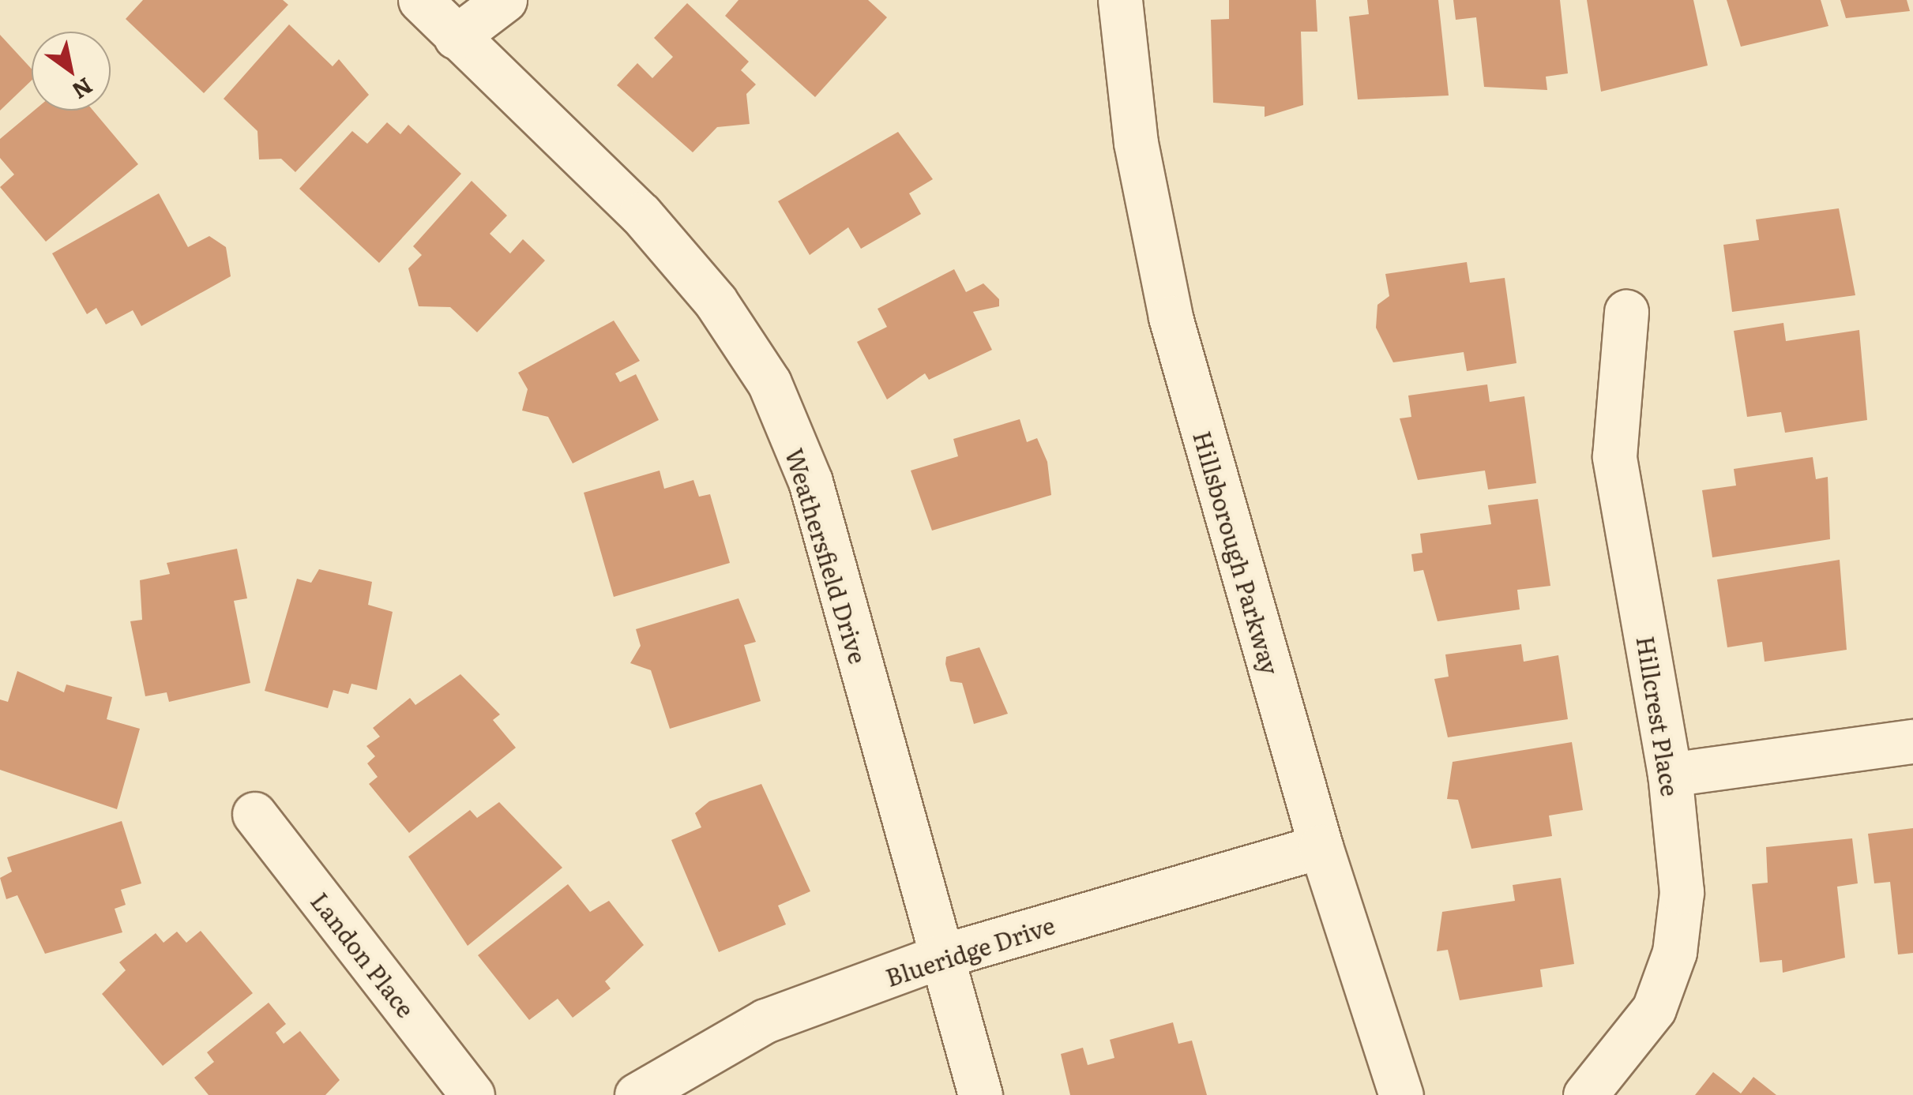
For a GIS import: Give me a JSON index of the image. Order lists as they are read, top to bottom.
{
  "streets": {
    "street": [
      "Hillsborough Parkway",
      "Weathersfield Drive",
      "Hillcrest Place",
      "Blueridge Drive",
      "Landon Place"
    ]
  },
  "crossings": [
    ["Hillsborough Parkway", "Blueridge Drive"],
    ["Weathersfield Drive", "Blueridge Drive"]
  ],
  "north": "bottom right"
}
